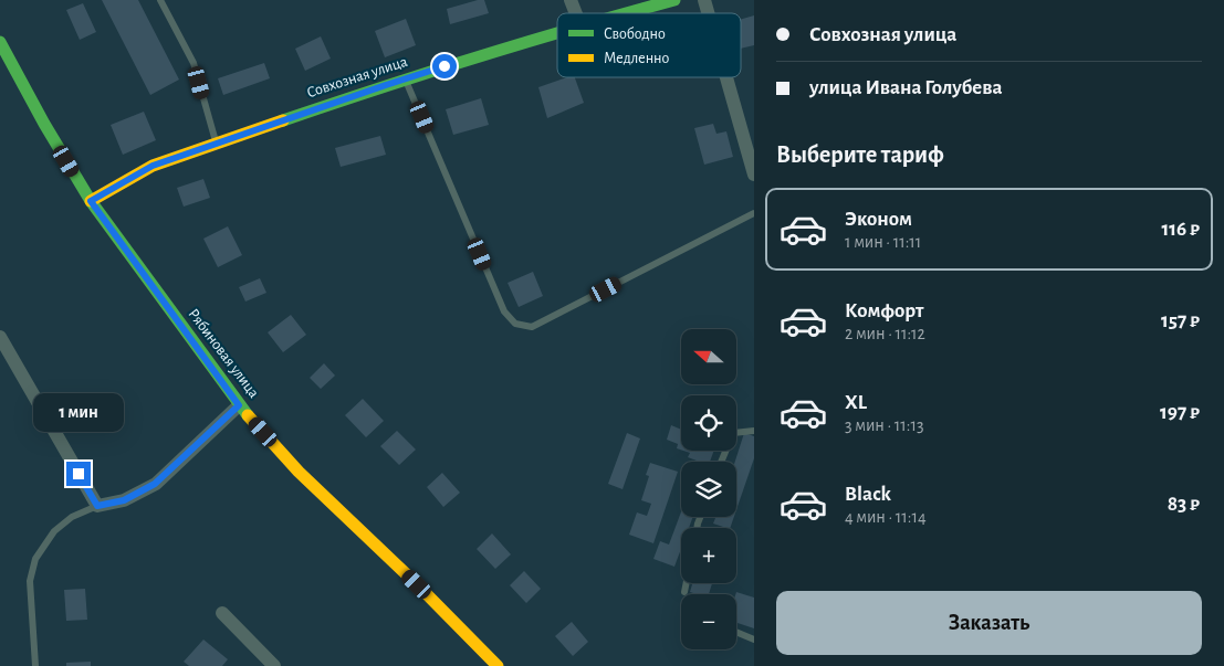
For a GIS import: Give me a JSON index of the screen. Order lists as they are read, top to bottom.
{
  "streets": {
    "main road": ["Совхозная улица", "Рябиновая улица"]
  },
  "crossings": [
    ["Совхозная улица", "Рябиновая улица"]
  ],
  "legend": ["Свободно", "Медленно"],
  "north": "left",
  "page": {
    "banner": ["Совхозная улица", "улица Ивана Голубева"],
    "heading": "Выберите тариф",
    "list": [
      {
        "name": "Эконом",
        "note": "1 мин · 11:11",
        "value": "116 ₽"
      },
      {
        "name": "Комфорт",
        "note": "2 мин · 11:12",
        "value": "157 ₽"
      },
      {
        "name": "XL",
        "note": "3 мин · 11:13",
        "value": "197 ₽"
      },
      {
        "name": "Black",
        "note": "4 мин · 11:14",
        "value": "83 ₽"
      }
    ],
    "map_buttons": ["+", "−"],
    "bubble": "1 мин",
    "buttons": "Заказать"
  }
}
